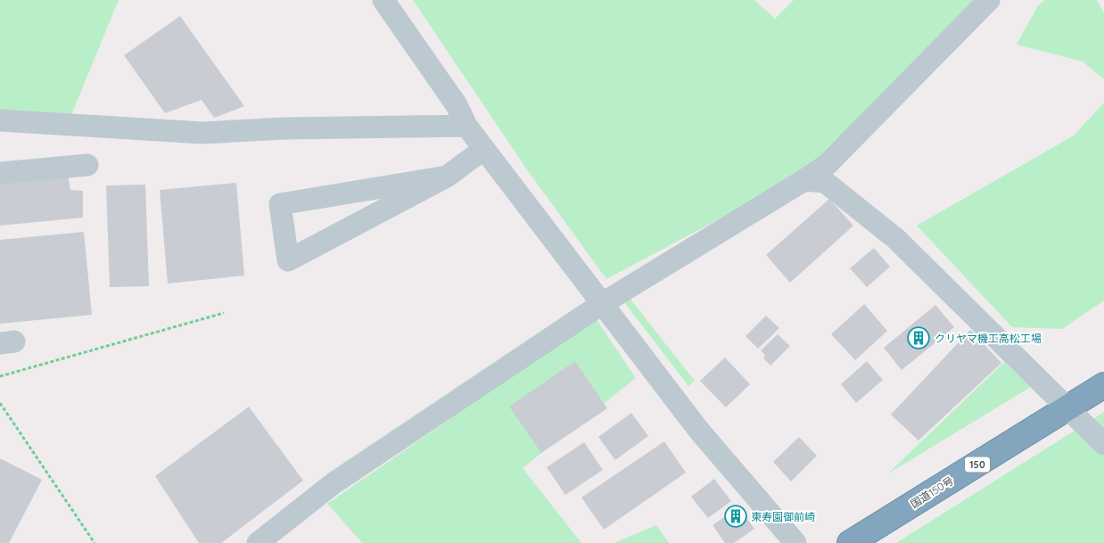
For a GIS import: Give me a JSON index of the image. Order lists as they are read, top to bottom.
{
  "streets": {
    "highway": ["150", "国道150号"]
  },
  "places": {
    "building": ["クリヤマ機工高松工場", "東寿園御前崎"]
  }
}
